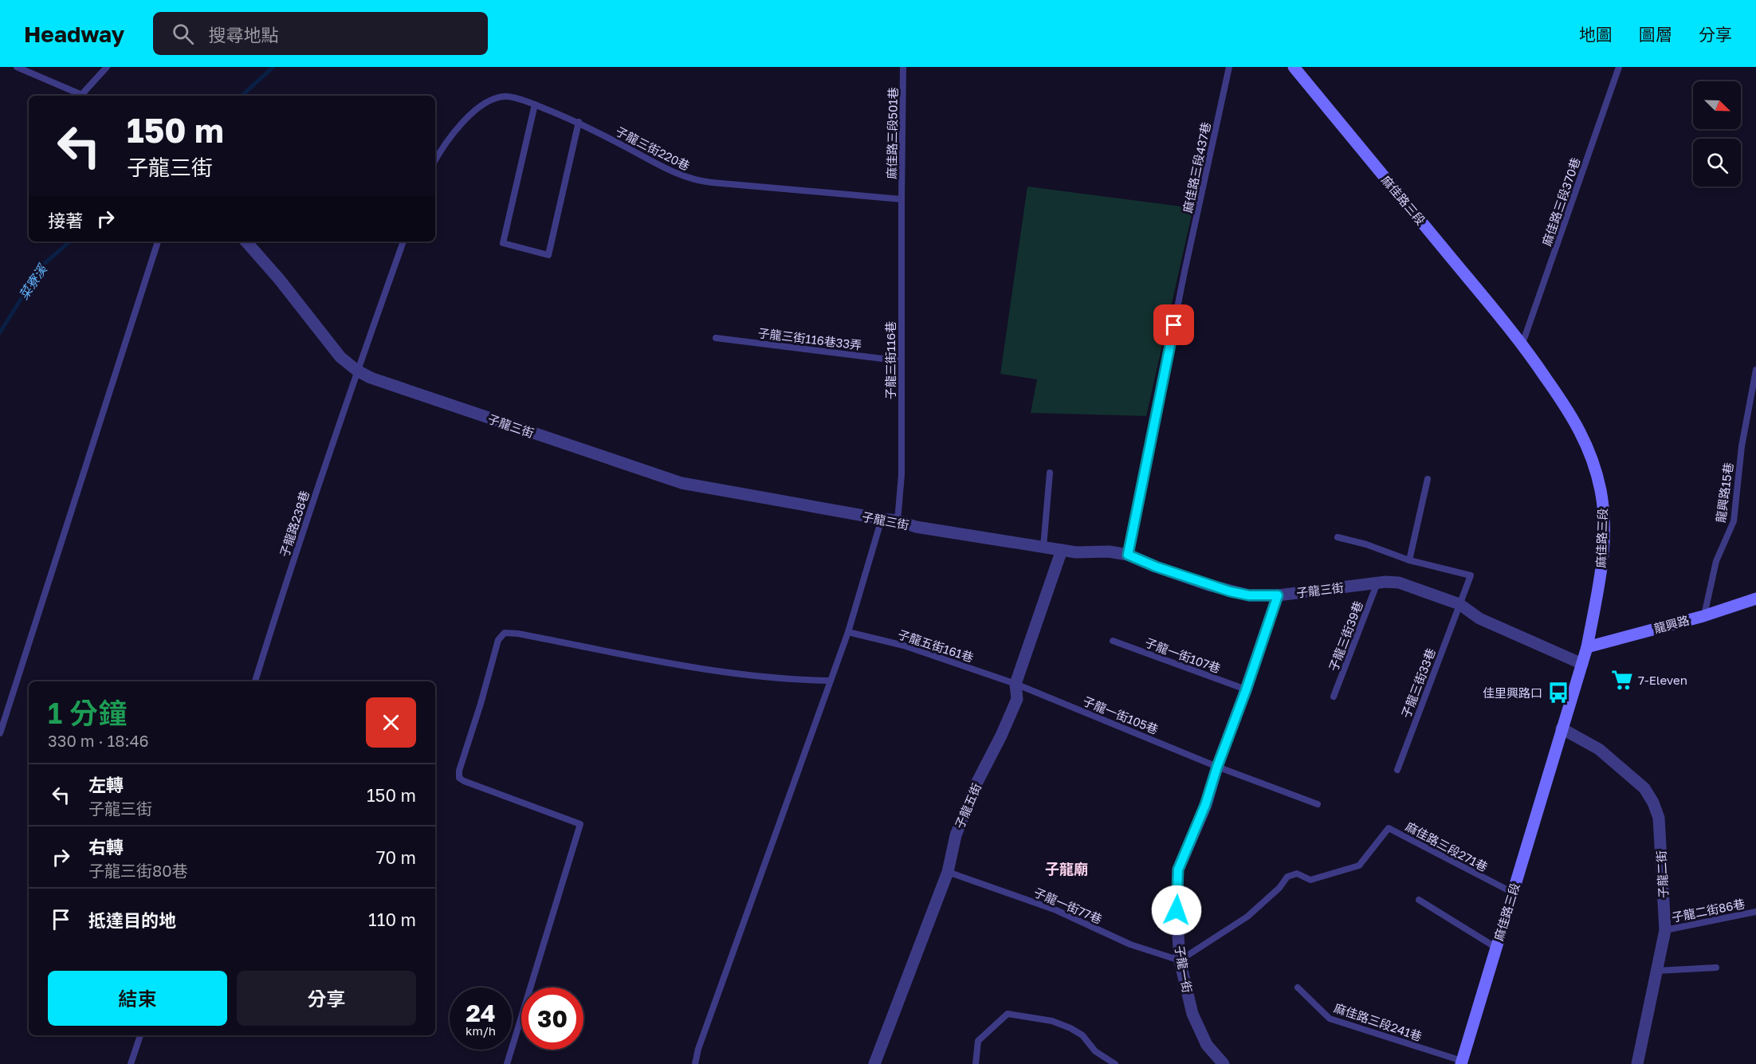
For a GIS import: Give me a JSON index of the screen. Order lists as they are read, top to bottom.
{
  "streets": {
    "main road": ["麻佳路三段", "龍興路"],
    "street": [
      "子龍三街",
      "子龍五街",
      "子龍二街",
      "子龍一街"
    ],
    "lane": [
      "麻佳路三段501巷",
      "子龍三街220巷",
      "麻佳路三段437巷",
      "麻佳路三段370巷",
      "子龍三街116巷33弄",
      "子龍三街116巷",
      "龍興路15巷",
      "子龍路238巷",
      "子龍三街39巷",
      "子龍五街161巷",
      "子龍一街107巷",
      "子龍三街33巷",
      "子龍一街105巷",
      "麻佳路三段271巷",
      "子龍一街77巷",
      "子龍二街86巷",
      "麻佳路三段241巷"
    ]
  },
  "crossings": [
    ["麻佳路三段501巷", "子龍三街220巷"],
    ["麻佳路三段501巷", "子龍三街116巷"],
    ["子龍三街220巷", "子龍三街116巷"],
    ["麻佳路三段437巷", "子龍三街"],
    ["麻佳路三段", "麻佳路三段370巷"],
    ["麻佳路三段", "子龍三街"],
    ["麻佳路三段", "龍興路"],
    ["麻佳路三段", "麻佳路三段271巷"],
    ["麻佳路三段", "子龍二街"],
    ["麻佳路三段", "麻佳路三段241巷"],
    ["子龍三街116巷33弄", "子龍三街116巷"],
    ["子龍三街116巷", "子龍三街"],
    ["子龍三街", "子龍路238巷"],
    ["子龍三街", "子龍三街39巷"],
    ["子龍三街", "子龍三街33巷"],
    ["子龍三街", "子龍五街"],
    ["子龍三街", "子龍一街"],
    ["龍興路15巷", "龍興路"],
    ["子龍五街161巷", "子龍一街105巷"],
    ["子龍五街161巷", "子龍五街"],
    ["子龍一街107巷", "子龍一街"],
    ["子龍一街105巷", "子龍五街"],
    ["子龍一街105巷", "子龍一街"],
    ["子龍五街", "子龍一街77巷"],
    ["麻佳路三段271巷", "子龍一街77巷"],
    ["麻佳路三段271巷", "子龍一街"],
    ["子龍二街", "子龍二街86巷"],
    ["子龍一街77巷", "子龍一街"]
  ],
  "districts": ["子龍廟"],
  "water": ["菜寮溪"],
  "places": {
    "supermarket": ["7-Eleven"],
    "bus stop": ["佳里興路口"]
  },
  "north": "bottom right",
  "page": {
    "header": "Headway",
    "search": "搜尋地點",
    "nav": ["地圖", "圖層", "分享"],
    "turn": ["150 m", "子龍三街"],
    "then": "接著",
    "heading": ["1 分鐘", "330 m · 18:46"],
    "list": [
      {
        "name": "左轉",
        "note": "子龍三街",
        "value": "150 m"
      },
      {
        "name": "右轉",
        "note": "子龍三街80巷",
        "value": "70 m"
      },
      {
        "name": "抵達目的地",
        "value": "110 m"
      }
    ],
    "buttons": ["結束", "分享"],
    "speed": "24 km/h",
    "limit": "30"
  }
}
